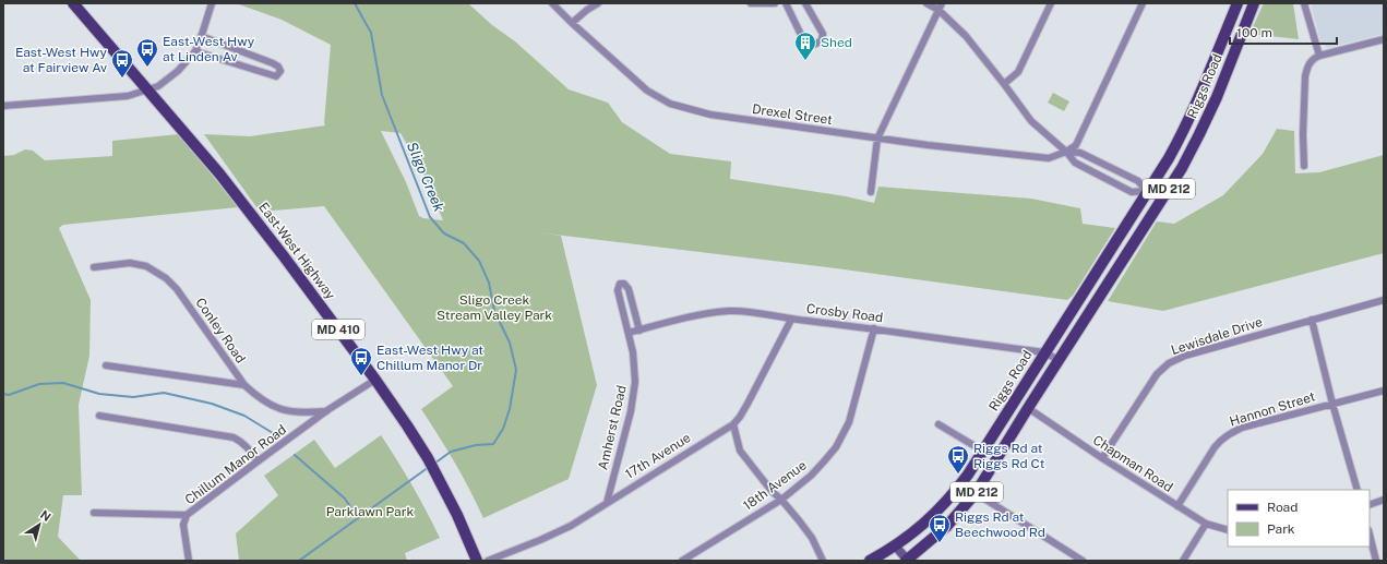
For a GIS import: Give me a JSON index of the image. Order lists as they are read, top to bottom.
{
  "streets": {
    "main road": [
      "Riggs Road",
      "MD 212",
      "East-West Highway",
      "MD 410"
    ],
    "street": [
      "Drexel Street",
      "Crosby Road",
      "Conley Road",
      "Lewisdale Drive",
      "Hannon Street",
      "Amherst Road",
      "17th Avenue",
      "Chapman Road",
      "Chillum Manor Road",
      "18th Avenue"
    ]
  },
  "crossings": [
    ["Riggs Road", "Drexel Street"],
    ["Riggs Road", "Crosby Road"],
    ["Riggs Road", "Chapman Road"],
    ["East-West Highway", "Chillum Manor Road"],
    ["Crosby Road", "Amherst Road"],
    ["Crosby Road", "17th Avenue"],
    ["Crosby Road", "18th Avenue"],
    ["Conley Road", "Chillum Manor Road"],
    ["Lewisdale Drive", "Chapman Road"],
    ["Hannon Street", "Chapman Road"],
    ["Amherst Road", "17th Avenue"]
  ],
  "water": ["Sligo Creek"],
  "parks": ["Sligo Creek Stream Valley Park", "Parklawn Park"],
  "places": {
    "building": ["Shed"],
    "bus stop": [
      "East-West Hwy at Linden Av",
      "East-West Hwy at Fairview Av",
      "East-West Hwy at Chillum Manor Dr",
      "Riggs Rd at Riggs Rd Ct",
      "Riggs Rd at Beechwood Rd"
    ]
  },
  "legend": ["Road", "Park"],
  "scale_bar": "100 m",
  "north": "top right"
}
